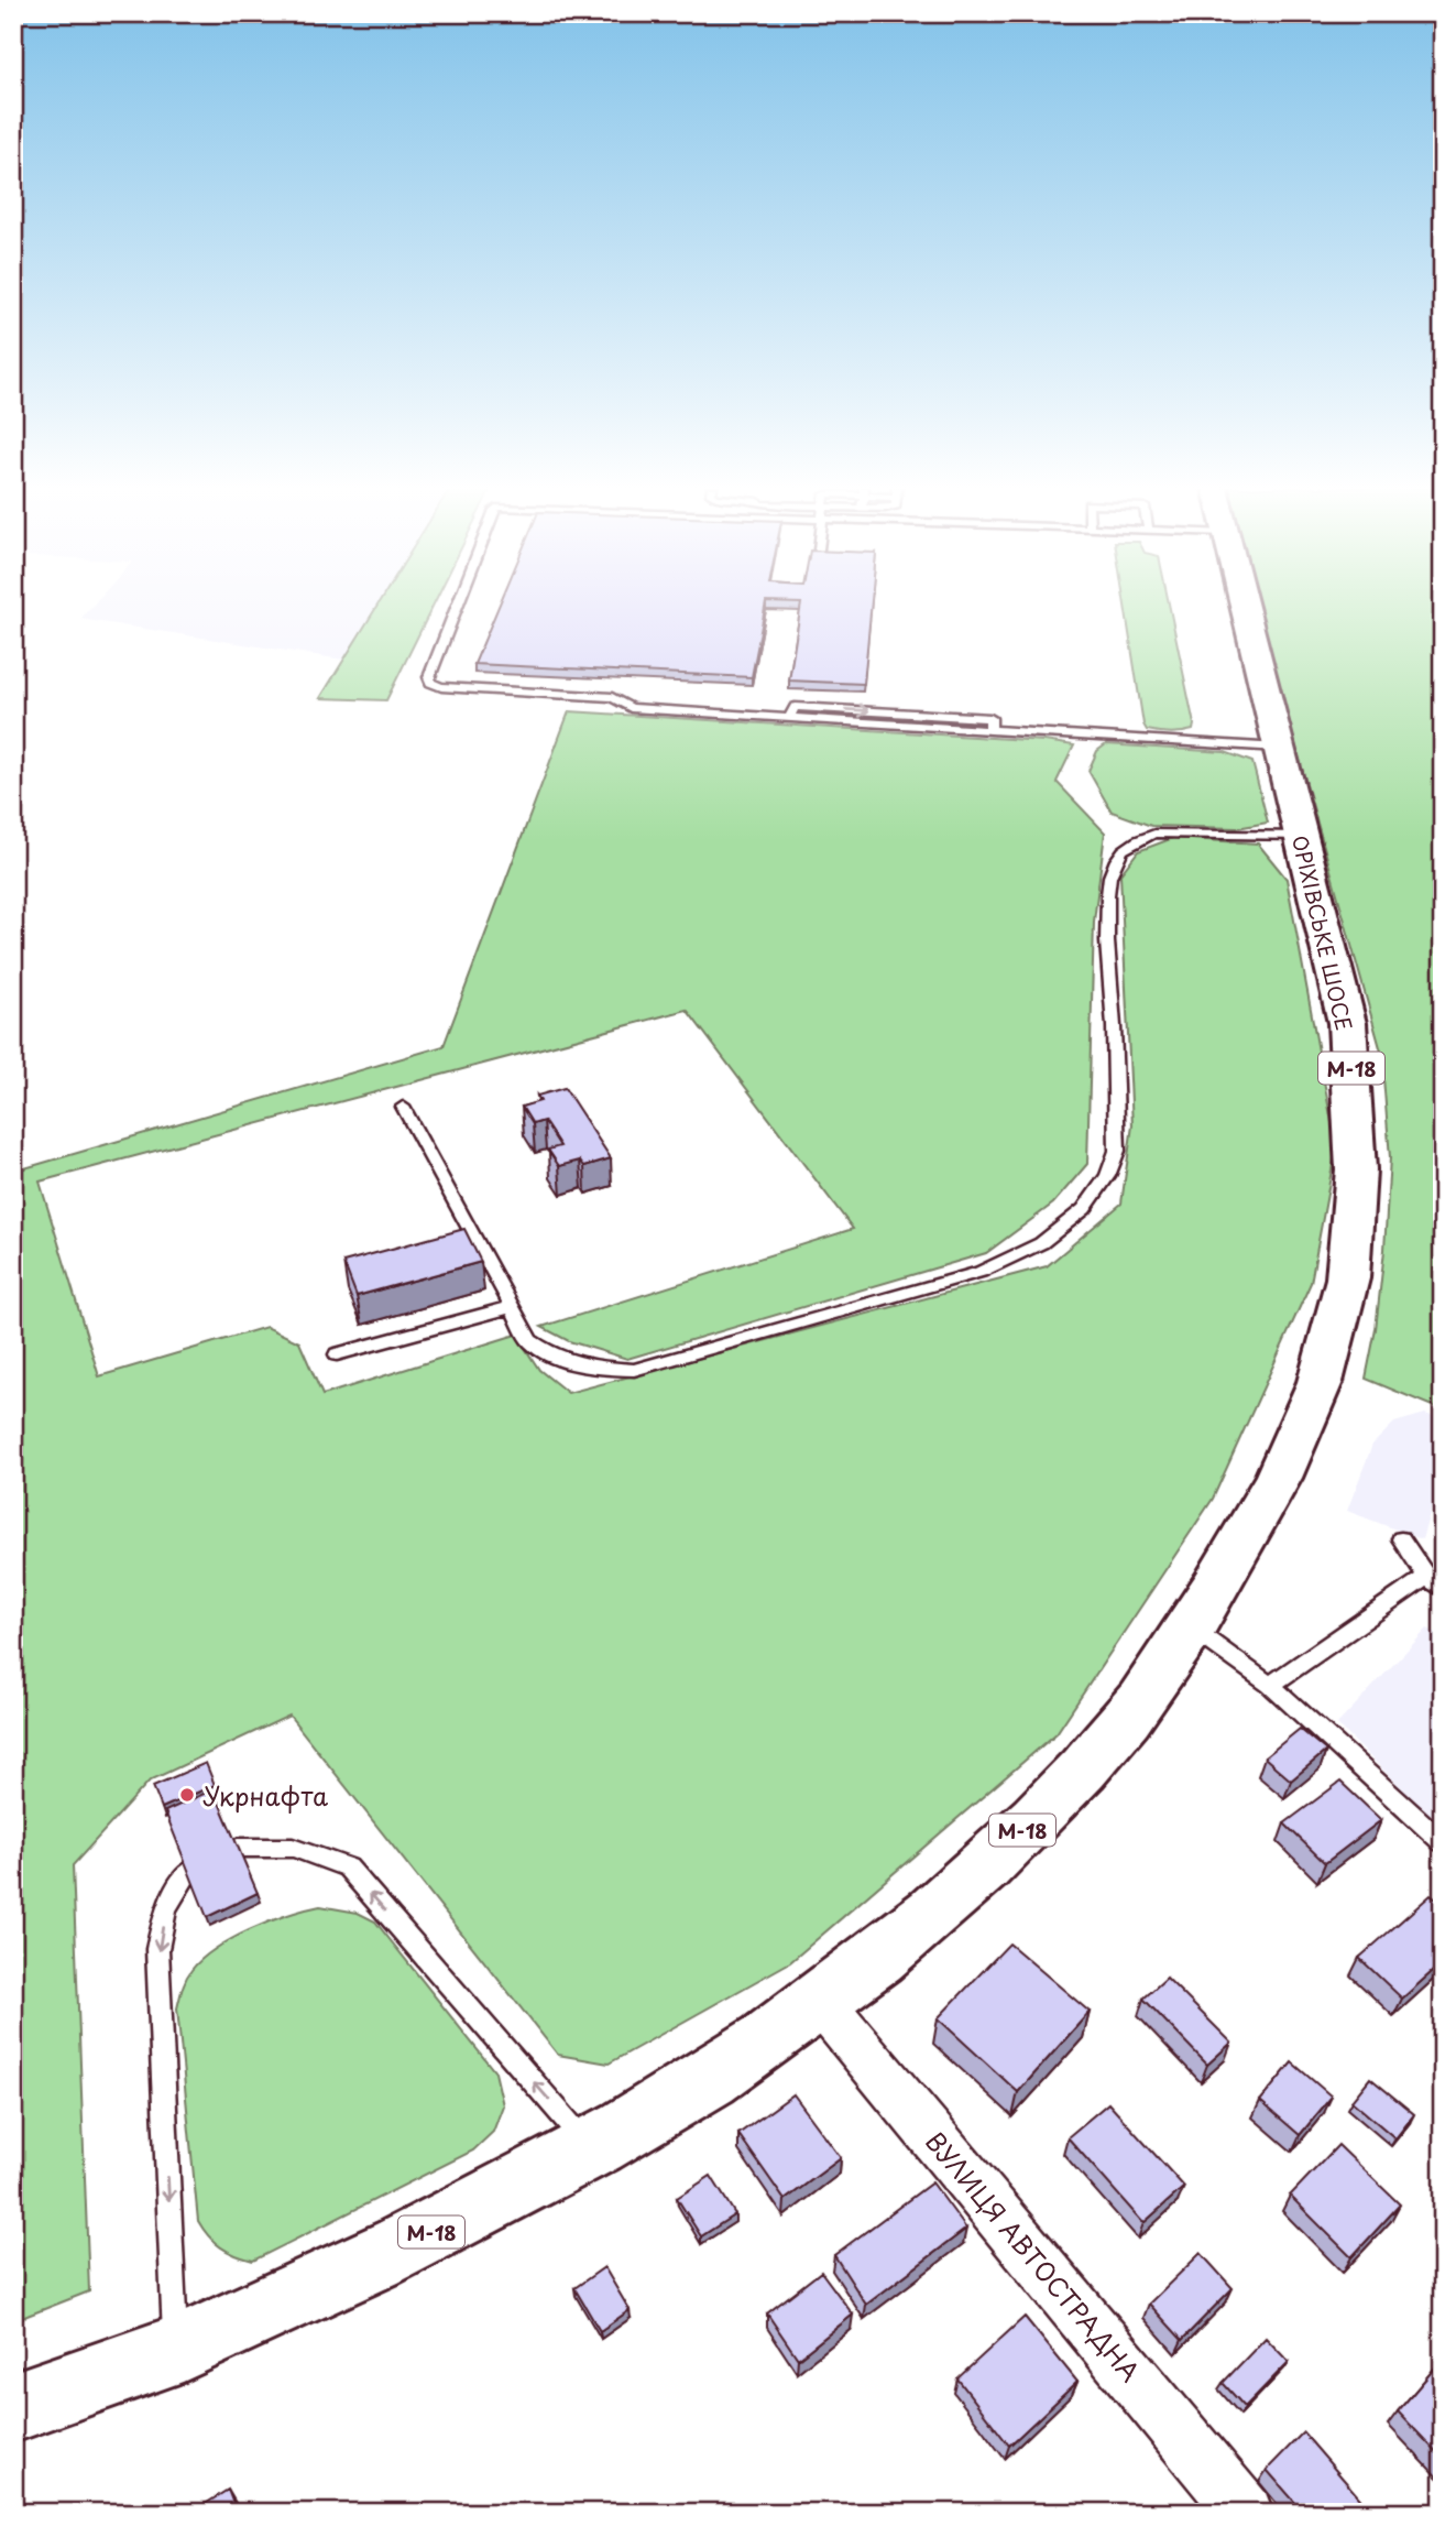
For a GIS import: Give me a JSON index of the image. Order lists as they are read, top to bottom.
{
  "streets": {
    "highway": ["ОРІХІВСЬКЕ ШОСЕ", "М-18"],
    "street": ["ВУЛИЦЯ АВТОСТРАДНА"]
  },
  "crossings": [
    ["ОРІХІВСЬКЕ ШОСЕ", "М-18"],
    ["М-18", "ВУЛИЦЯ АВТОСТРАДНА"]
  ],
  "places": ["Укрнафта"]
}
